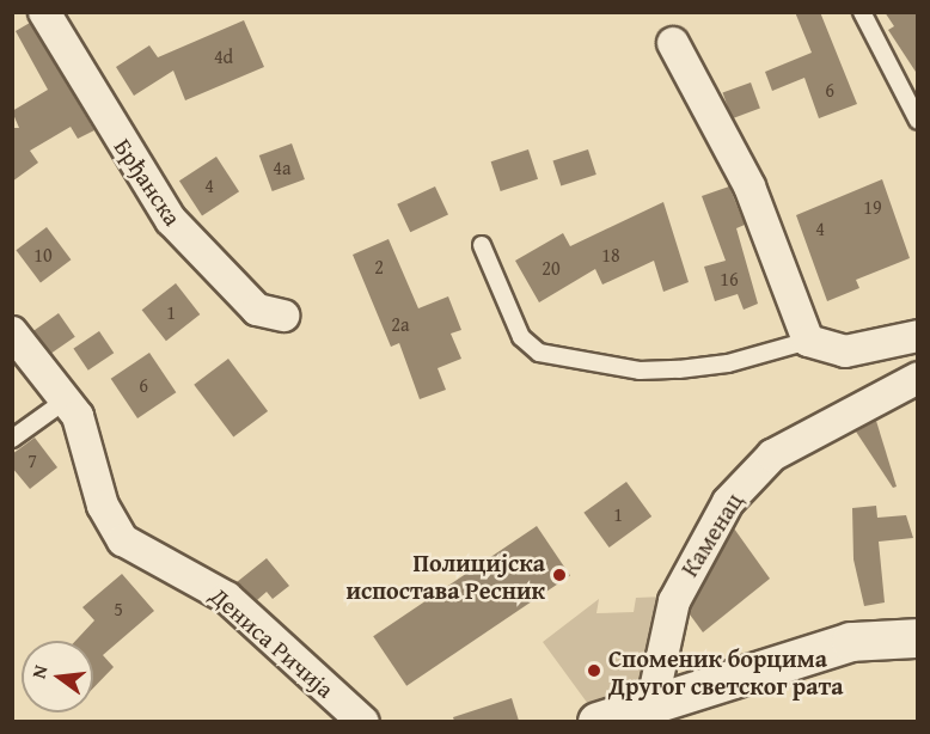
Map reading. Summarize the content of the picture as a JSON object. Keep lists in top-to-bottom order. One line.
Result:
{"streets":{"street":["Брђанска","Каменац","Дениса Ричија"]},"places":["Полицијска испостава Ресник","Споменик борцима Другог светског рата"],"house_numbers":["4d","6","4a","4","19","4","10","18","2","20","16","1","2a","6","7","1","5"],"north":"left"}
